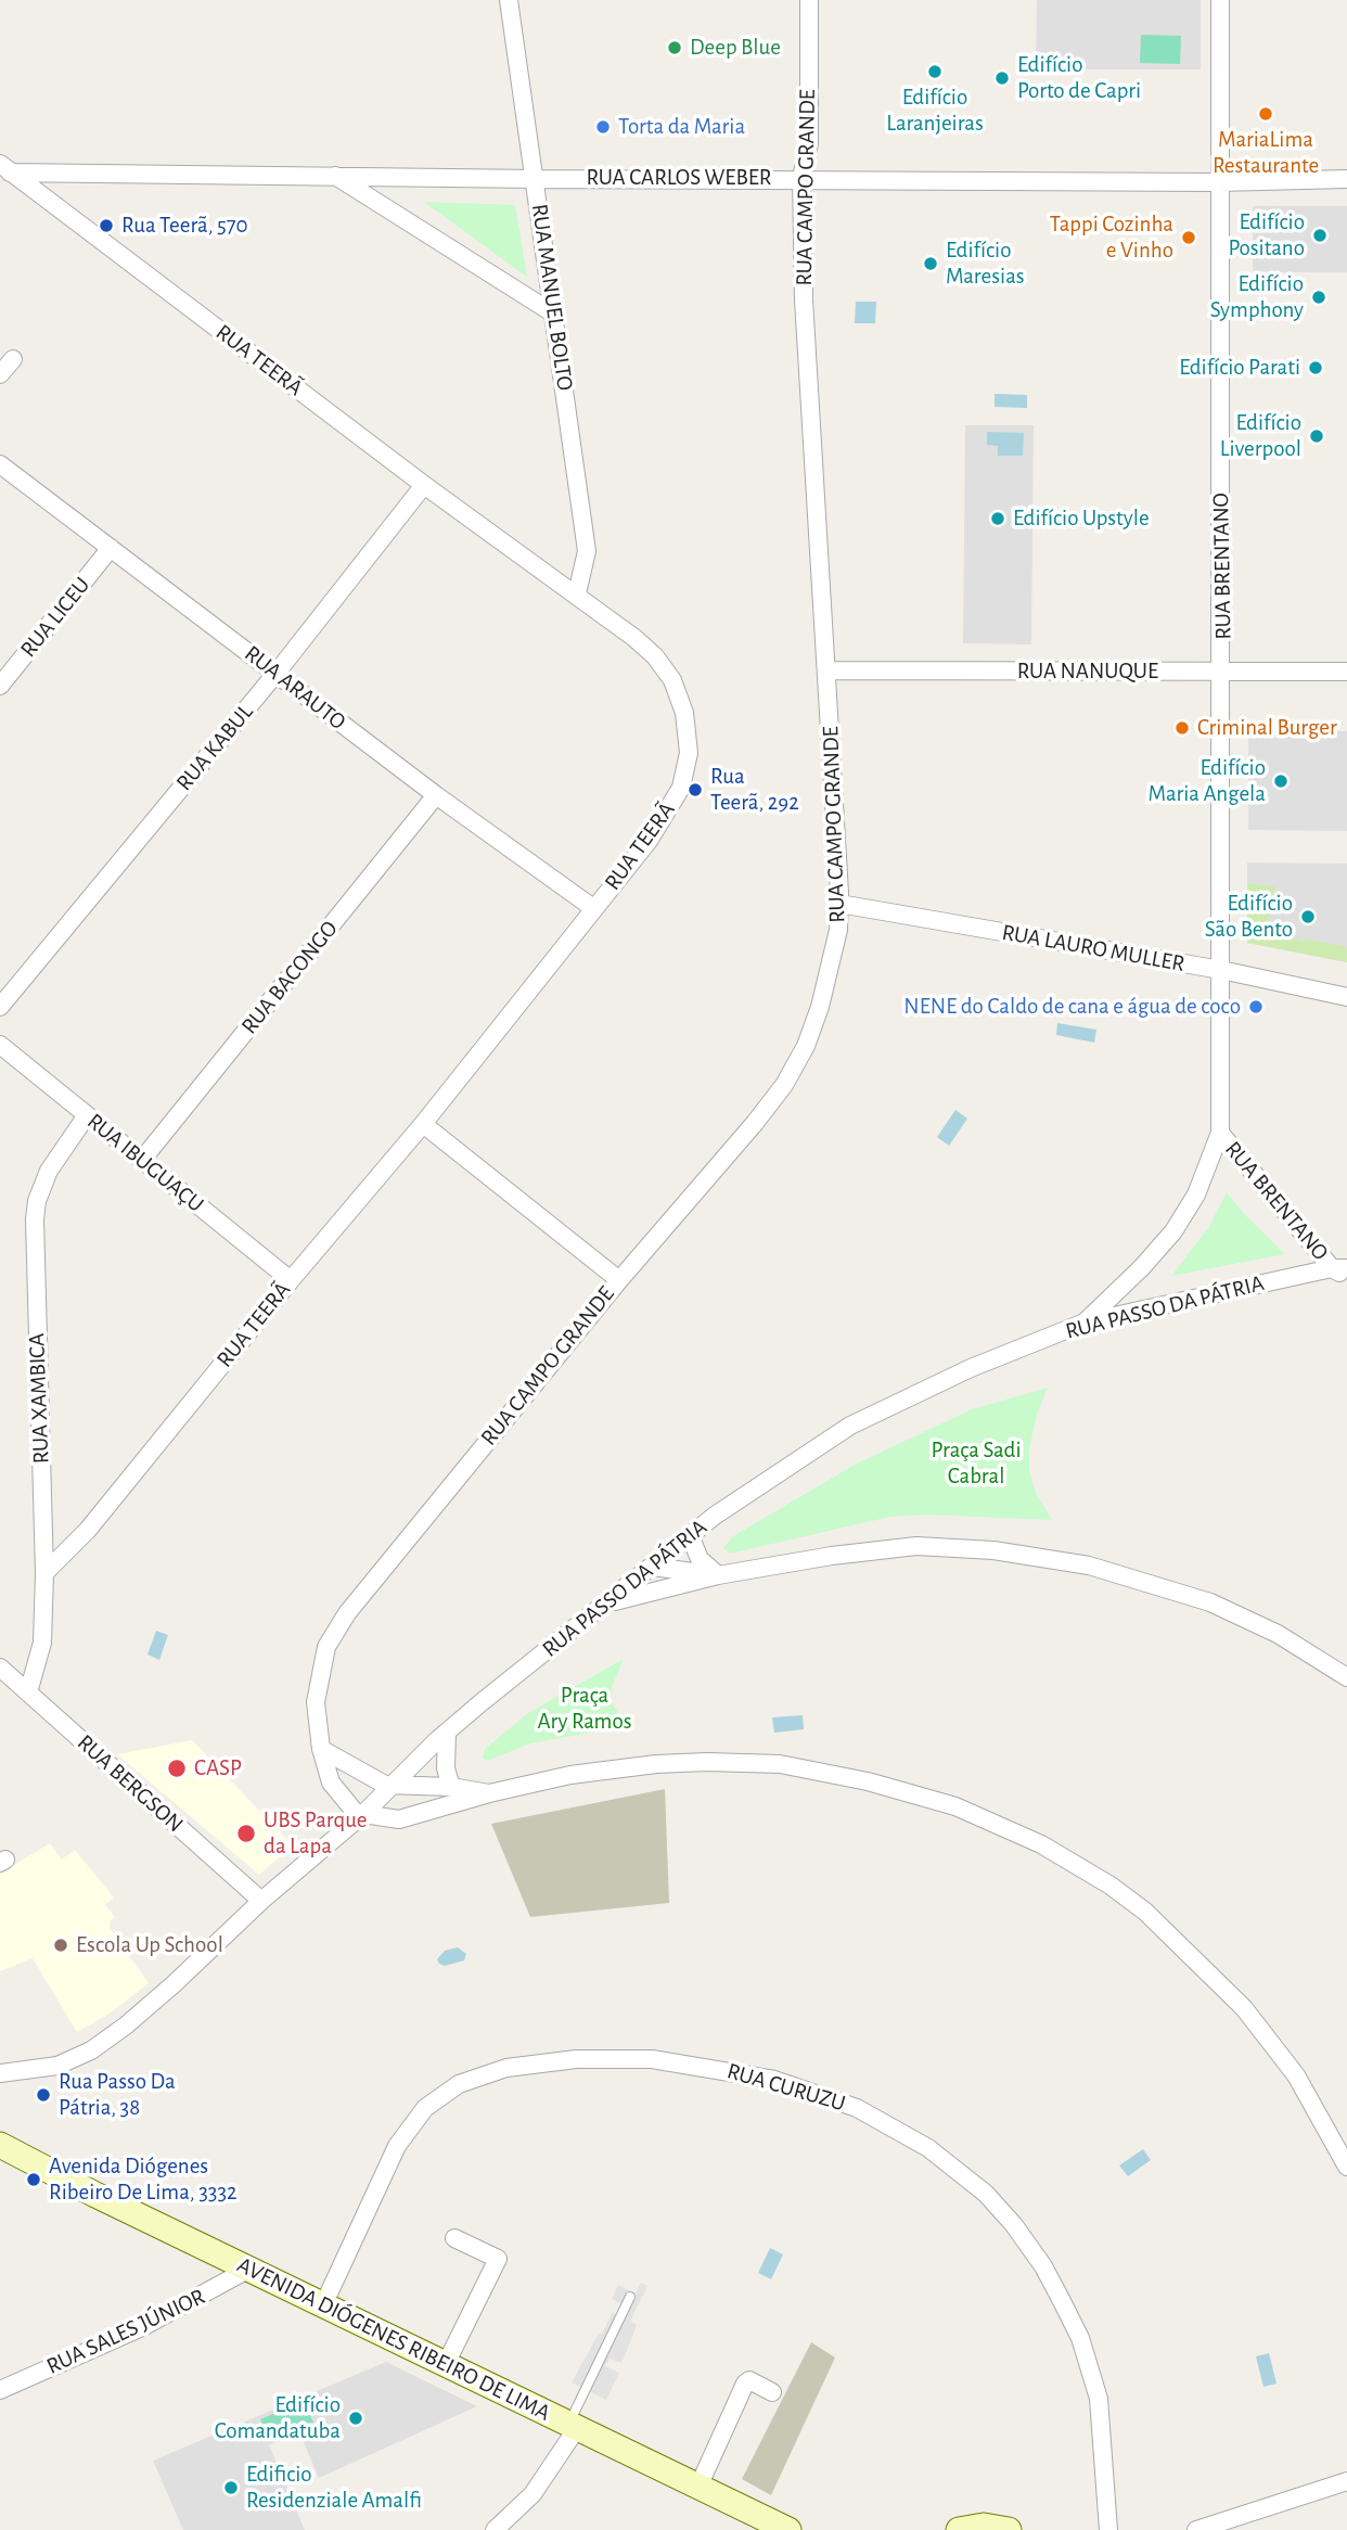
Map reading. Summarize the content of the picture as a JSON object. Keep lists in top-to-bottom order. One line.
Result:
{"streets":{"main road":["AVENIDA DIÓGENES RIBEIRO DE LIMA"],"street":["RUA CARLOS WEBER","RUA CAMPO GRANDE","RUA MANUEL BOLTO","RUA TEERÃ","RUA BRENTANO","RUA LICEU","RUA NANUQUE","RUA ARAUTO","RUA KABUL","RUA LAURO MULLER","RUA BACONGO","RUA IBUGUAÇU","RUA PASSO DA PÁTRIA","RUA XAMBICA","RUA BERGSON","RUA CURUZU","RUA SALES JÚNIOR"]},"crossings":[["RUA CARLOS WEBER","RUA CAMPO GRANDE"],["RUA CARLOS WEBER","RUA MANUEL BOLTO"],["RUA CARLOS WEBER","RUA TEERÃ"],["RUA CARLOS WEBER","RUA BRENTANO"],["RUA CAMPO GRANDE","RUA NANUQUE"],["RUA CAMPO GRANDE","RUA LAURO MULLER"],["RUA CAMPO GRANDE","RUA PASSO DA PÁTRIA"],["RUA MANUEL BOLTO","RUA TEERÃ"],["RUA TEERÃ","RUA ARAUTO"],["RUA TEERÃ","RUA KABUL"],["RUA TEERÃ","RUA IBUGUAÇU"],["RUA TEERÃ","RUA XAMBICA"],["RUA BRENTANO","RUA NANUQUE"],["RUA BRENTANO","RUA LAURO MULLER"],["RUA BRENTANO","RUA PASSO DA PÁTRIA"],["RUA LICEU","RUA ARAUTO"],["RUA ARAUTO","RUA KABUL"],["RUA ARAUTO","RUA BACONGO"],["RUA BACONGO","RUA IBUGUAÇU"],["RUA IBUGUAÇU","RUA XAMBICA"],["RUA PASSO DA PÁTRIA","RUA BERGSON"],["RUA XAMBICA","RUA BERGSON"],["RUA CURUZU","AVENIDA DIÓGENES RIBEIRO DE LIMA"],["RUA SALES JÚNIOR","AVENIDA DIÓGENES RIBEIRO DE LIMA"]],"parks":["Praça Sadi Cabral","Praça Ary Ramos"],"places":["Deep Blue","Edifício Laranjeiras","Edifício Porto de Capri","MariaLima Restaurante","Torta da Maria","Rua Teerã, 570","Edifício Positano","Tappi Cozinha e Vinho","Edifício Maresias","Edifício Symphony","Edifício Parati","Edifício Liverpool","Edifício Upstyle","Criminal Burger","Edifício Maria Angela","Rua Teerã, 292","Edifício São Bento","NENE do Caldo de cana e água de coco","CASP","UBS Parque da Lapa","Escola Up School","Rua Passo Da Pátria, 38","Avenida Diógenes Ribeiro De Lima, 3332","Edifício Comandatuba","Edificio Residenziale Amalfi"]}
